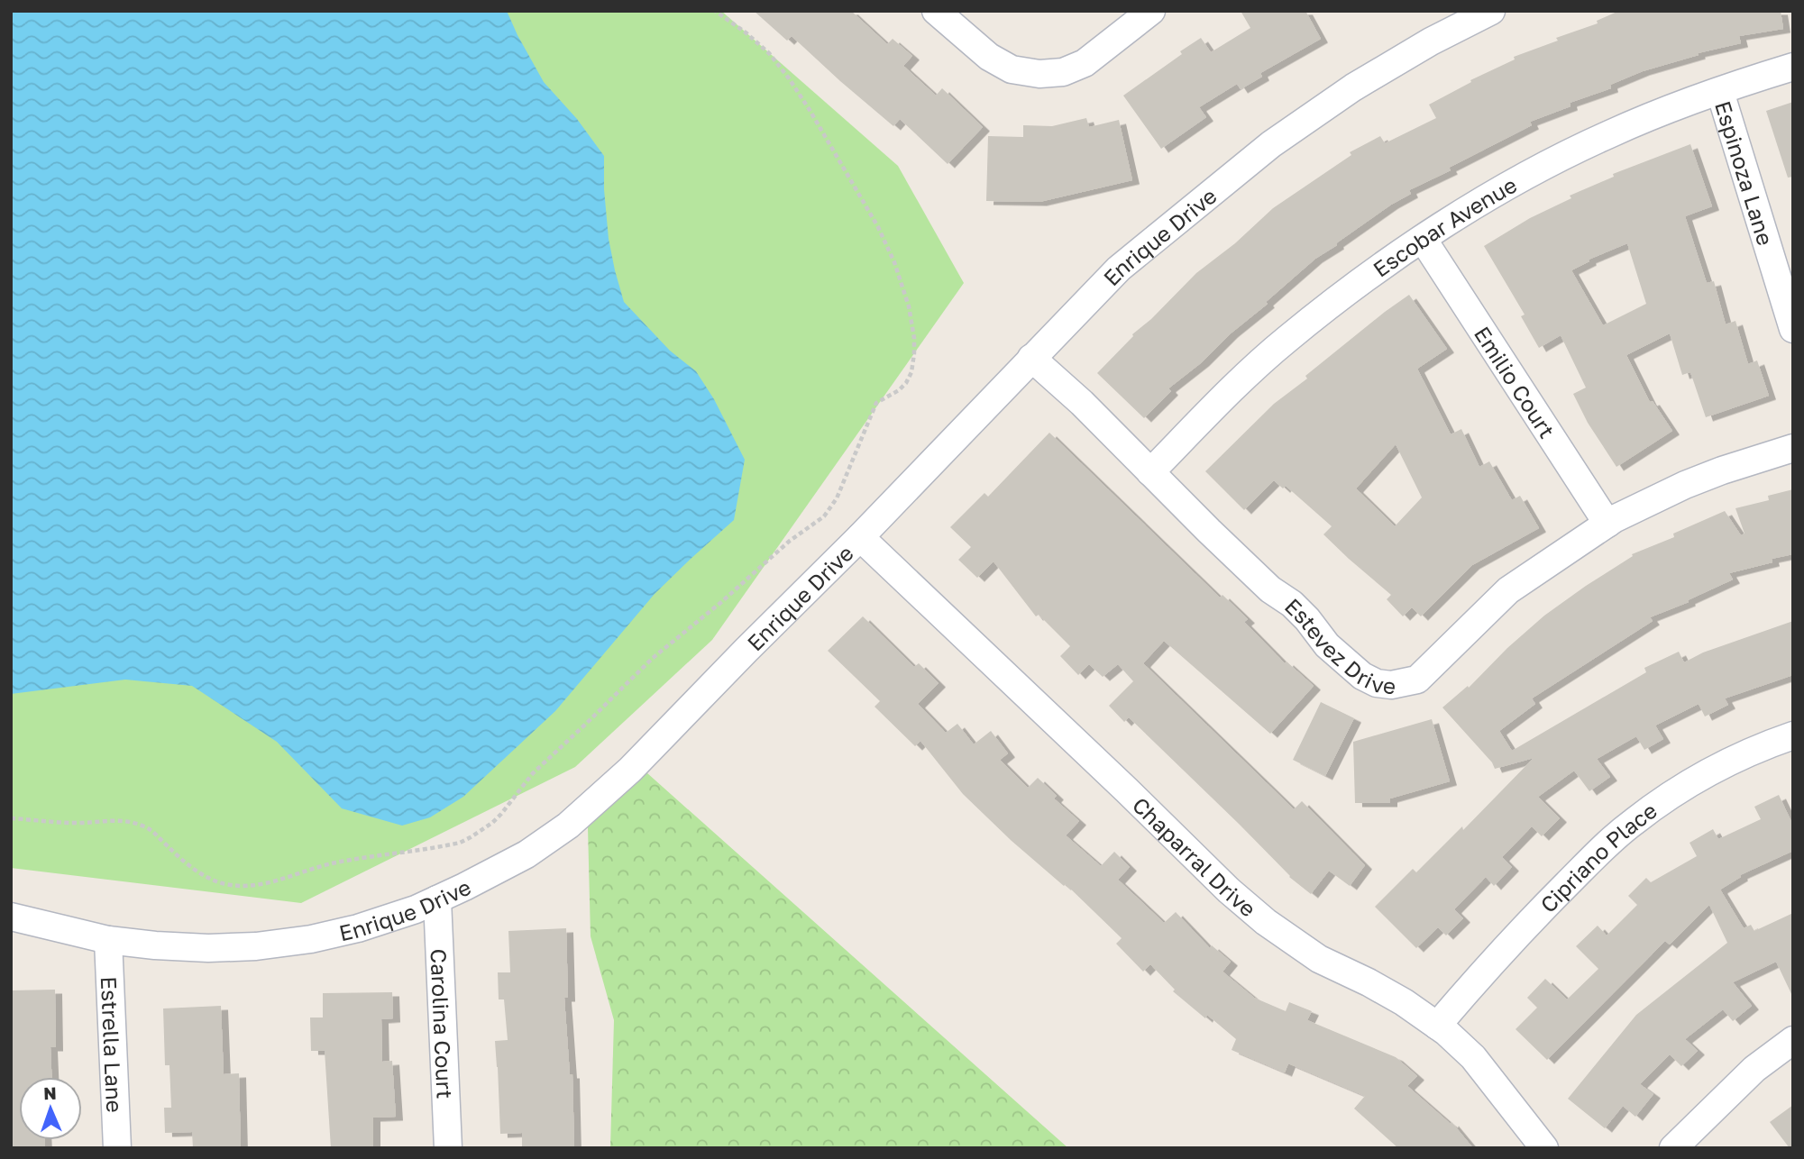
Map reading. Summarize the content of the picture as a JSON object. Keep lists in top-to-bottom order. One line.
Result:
{"streets":{"street":["Espinoza Lane","Escobar Avenue","Enrique Drive","Emilio Court","Estevez Drive","Chaparral Drive","Cipriano Place","Carolina Court","Estrella Lane"]},"crossings":[["Espinoza Lane","Escobar Avenue"],["Escobar Avenue","Emilio Court"],["Escobar Avenue","Estevez Drive"],["Enrique Drive","Estevez Drive"],["Enrique Drive","Chaparral Drive"],["Enrique Drive","Carolina Court"],["Enrique Drive","Estrella Lane"],["Emilio Court","Estevez Drive"],["Chaparral Drive","Cipriano Place"]],"north":"top"}
